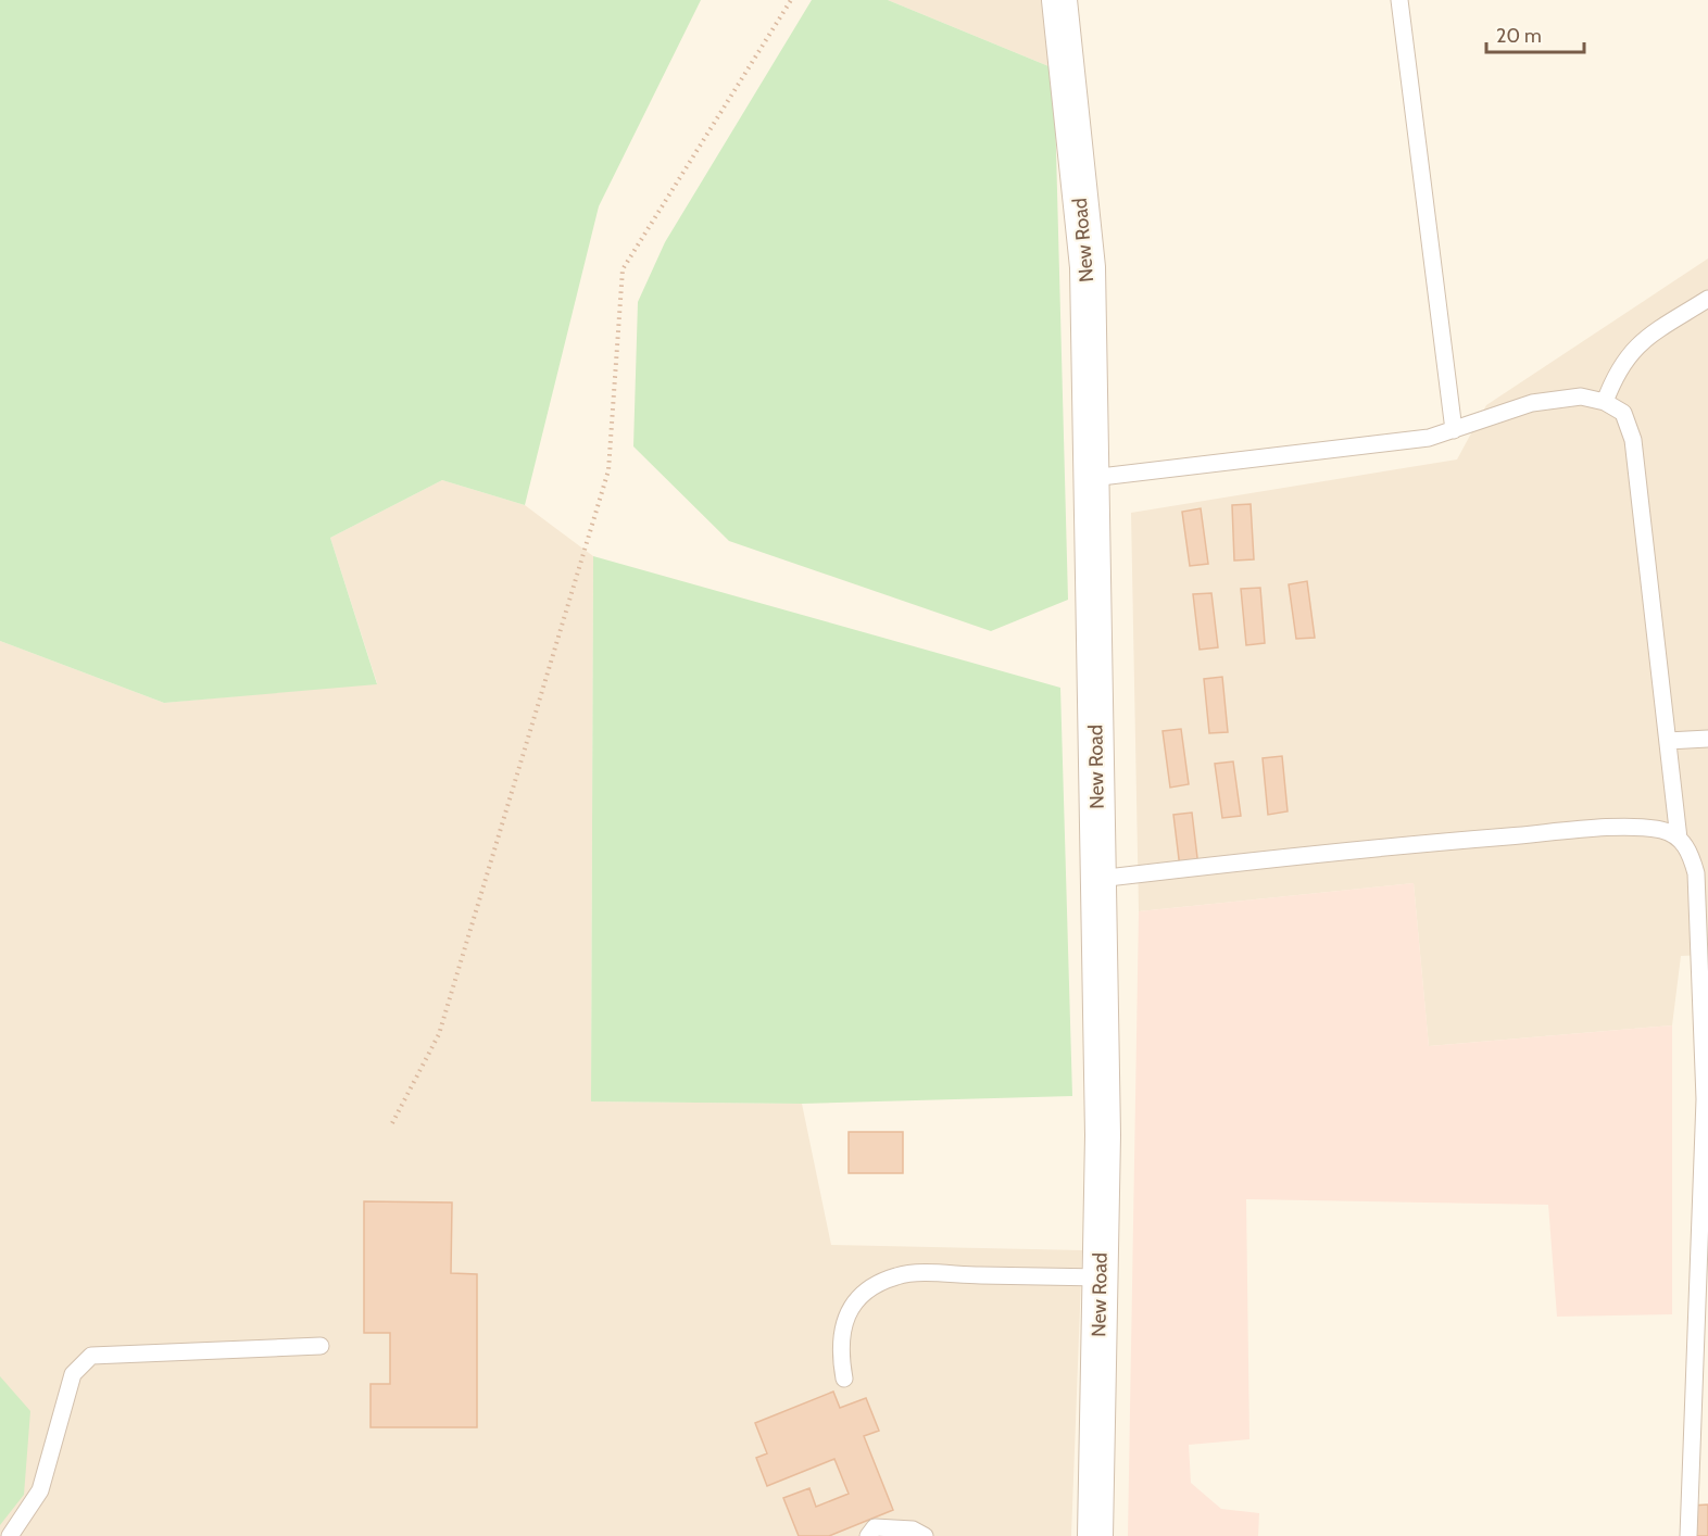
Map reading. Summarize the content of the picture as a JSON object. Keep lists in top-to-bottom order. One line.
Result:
{"streets":{"street":["New Road"]},"scale_bar":"20 m"}
